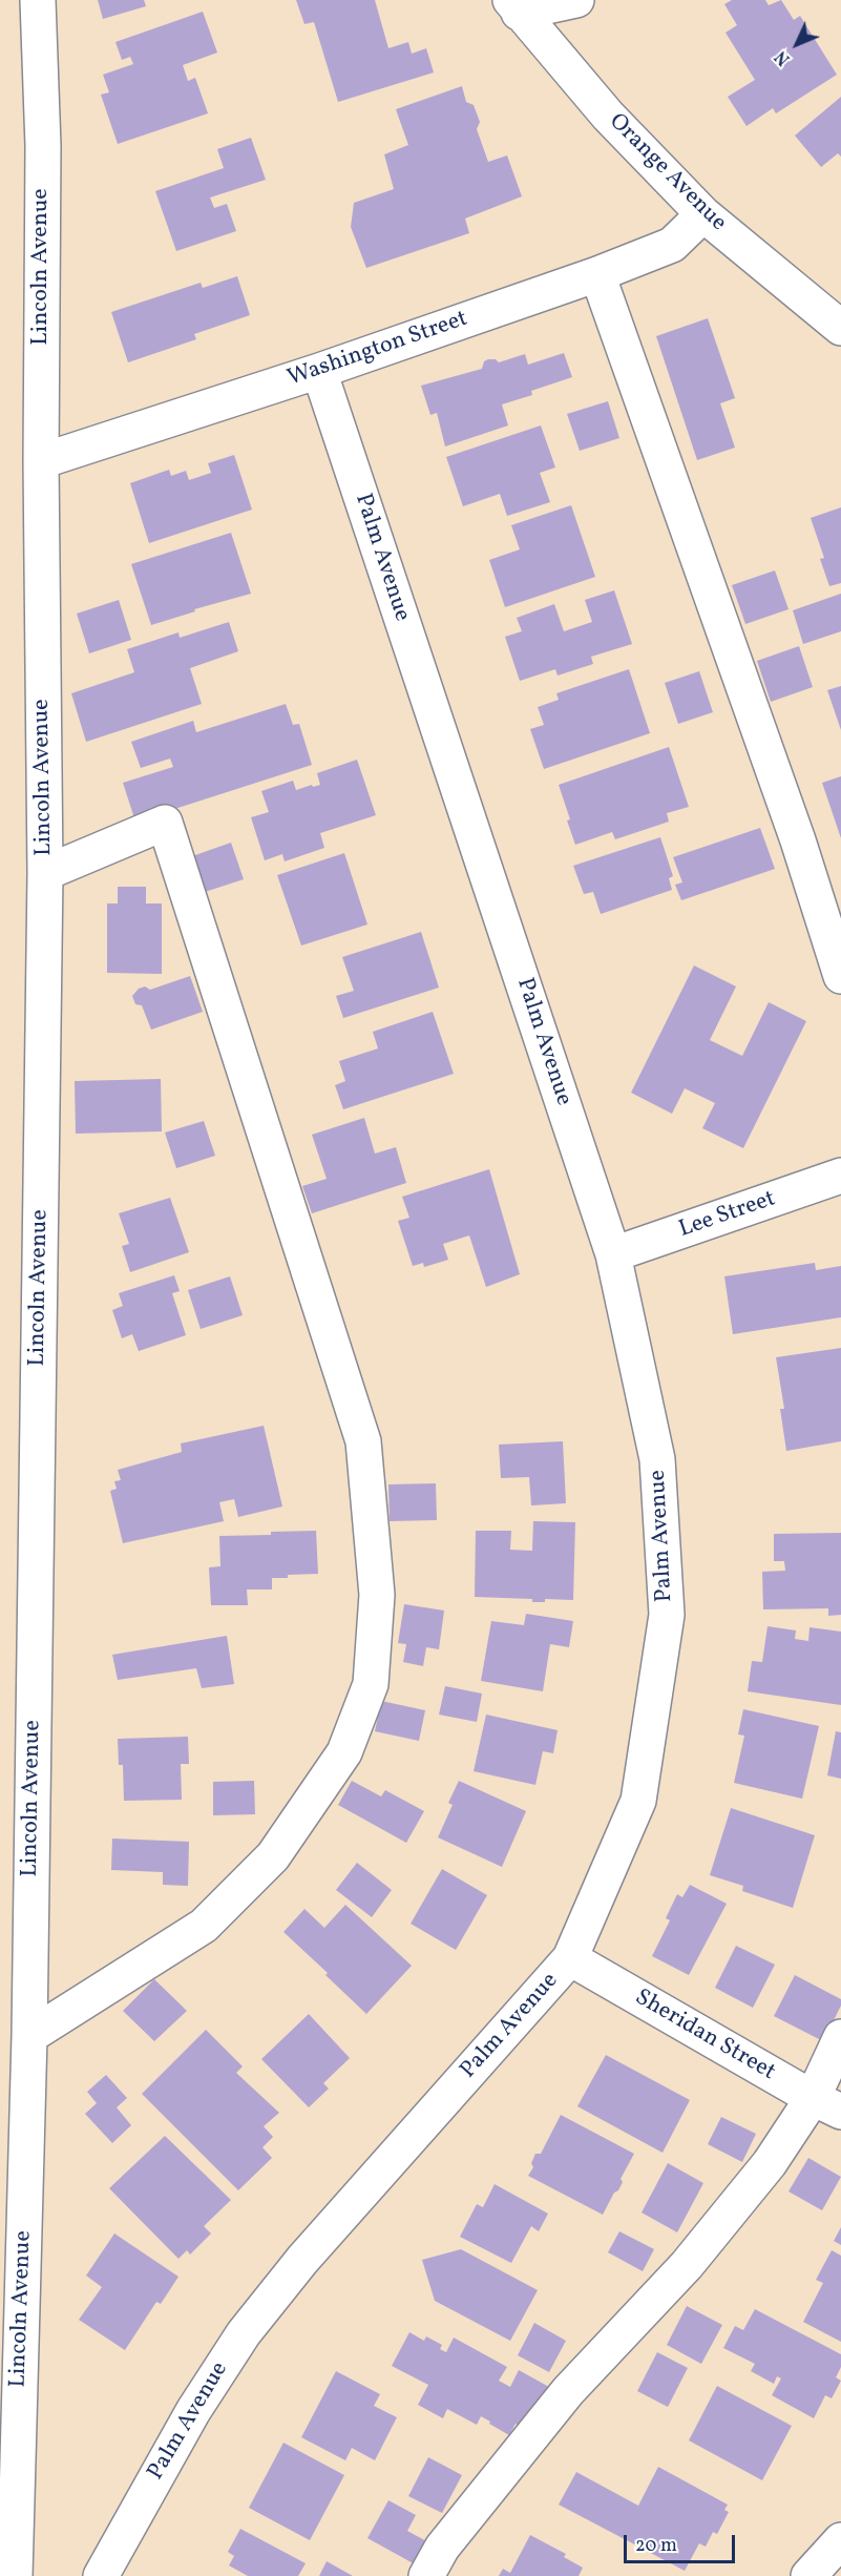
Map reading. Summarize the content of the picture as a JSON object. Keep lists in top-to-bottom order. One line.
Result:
{"streets":{"street":["Orange Avenue","Lincoln Avenue","Washington Street","Palm Avenue","Lee Street","Sheridan Street"]},"crossings":[["Orange Avenue","Washington Street"],["Lincoln Avenue","Washington Street"],["Washington Street","Palm Avenue"],["Palm Avenue","Lee Street"],["Palm Avenue","Sheridan Street"]],"scale_bar":"20 m","north":"bottom left"}
